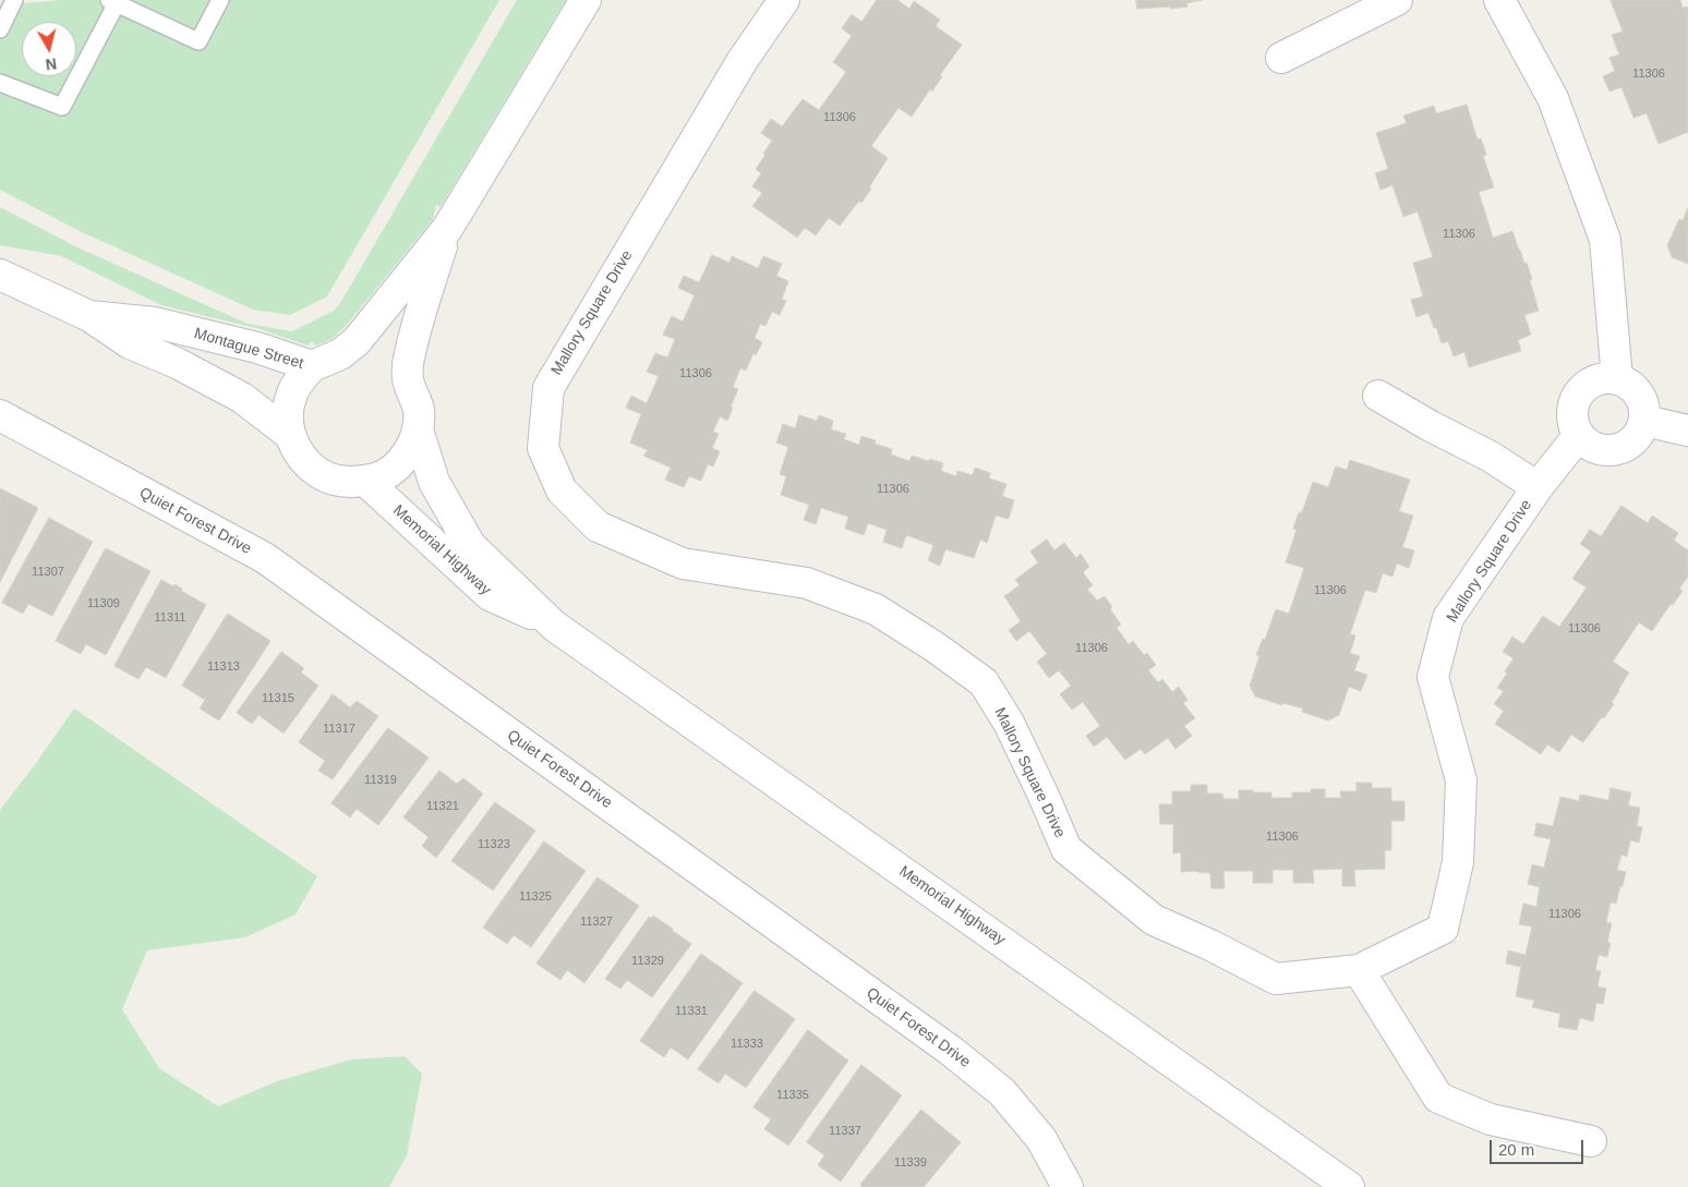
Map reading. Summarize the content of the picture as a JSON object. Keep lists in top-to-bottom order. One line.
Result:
{"streets":{"street":["Mallory Square Drive","Montague Street","Quiet Forest Drive","Memorial Highway"]},"crossings":[["Montague Street","Memorial Highway"]],"house_numbers":["11306","11306","11306","11306","11306","11307","11306","11309","11311","11306","11306","11313","11315","11317","11319","11321","11306","11323","11325","11306","11327","11329","11331","11333","11335","11337","11339"],"scale_bar":"20 m","north":"bottom"}
